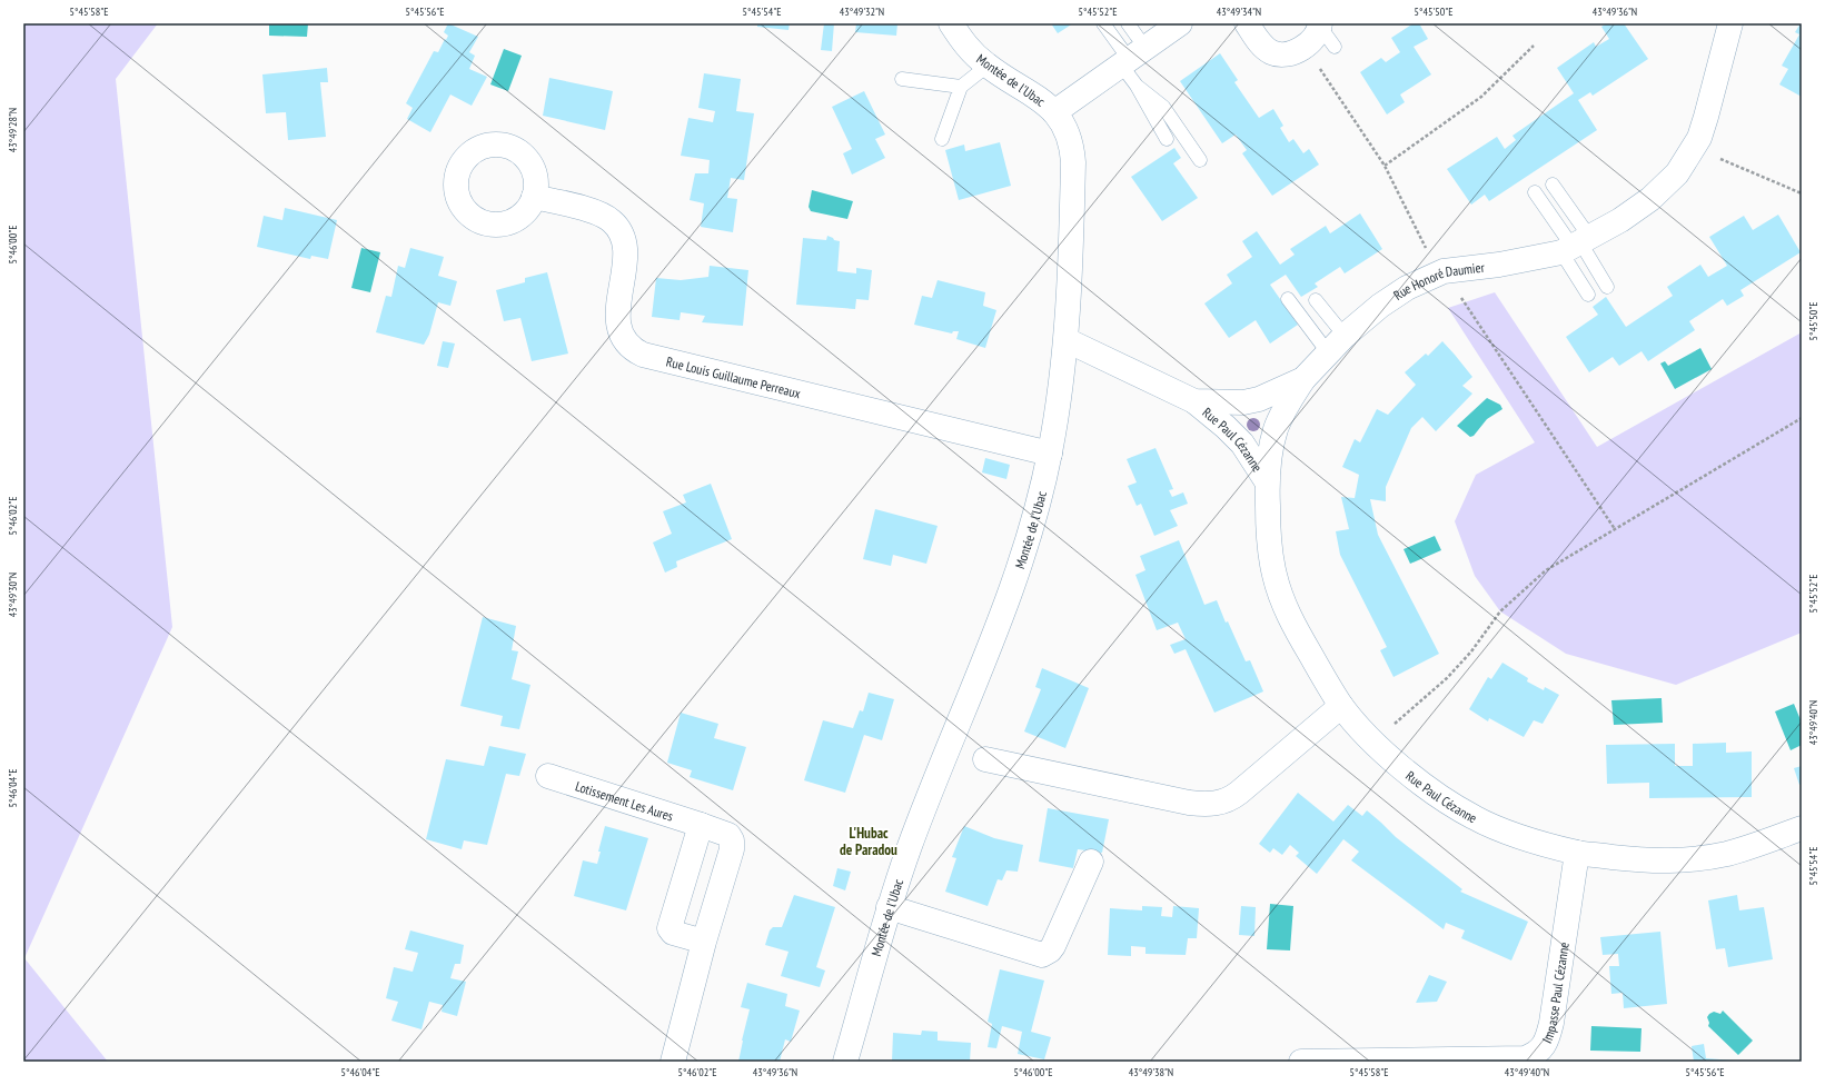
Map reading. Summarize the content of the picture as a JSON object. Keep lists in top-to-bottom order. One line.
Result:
{"streets":{"street":["Montée de l'Ubac","Rue Honoré Daumier","Rue Louis Guillaume Perreaux","Rue Paul Cézanne","Lotissement Les Aures","Impasse Paul Cézanne"]},"crossings":[["Montée de l'Ubac","Rue Honoré Daumier"],["Montée de l'Ubac","Rue Louis Guillaume Perreaux"],["Rue Honoré Daumier","Rue Paul Cézanne"],["Rue Paul Cézanne","Impasse Paul Cézanne"]],"districts":["L'Hubac de Paradou"],"coordinates":["5°45'58\"E","5°45'56\"E","5°45'54\"E","43°49'32\"N","5°45'52\"E","43°49'34\"N","5°45'50\"E","43°49'36\"N","43°49'28\"N","5°46'00\"E","5°46'02\"E","43°49'30\"N","43°49'40\"N","5°46'04\"E","43°49'38\"N"]}
